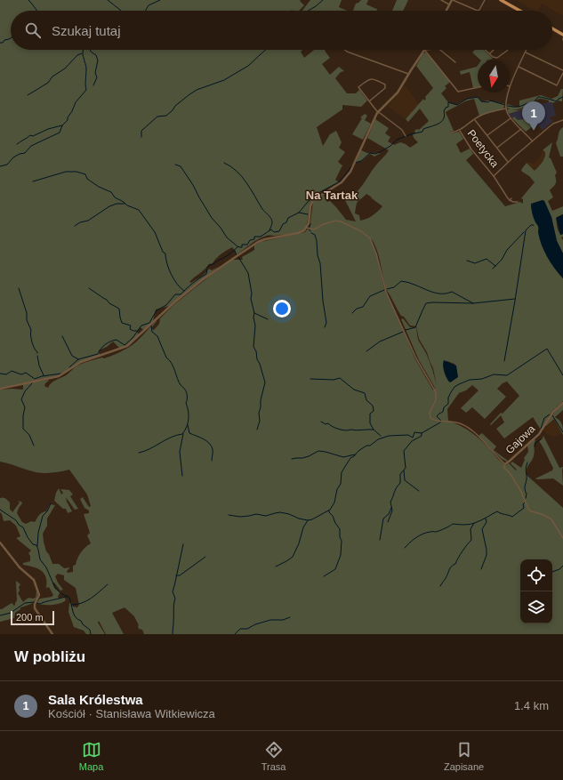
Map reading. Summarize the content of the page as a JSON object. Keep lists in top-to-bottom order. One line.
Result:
{"streets":{"street":["Poetycka","Gajowa"]},"districts":["Na Tartak"],"scale_bar":"200 m","north":"bottom","page":{"search":"Szukaj tutaj","pins":"1","scale":"200 m","heading":"W pobliżu","list":[{"mark":"1","name":"Sala Królestwa","note":"Kościół · Stanisława Witkiewicza","value":"1.4 km"}],"nav":["Mapa","Trasa","Zapisane"]}}
